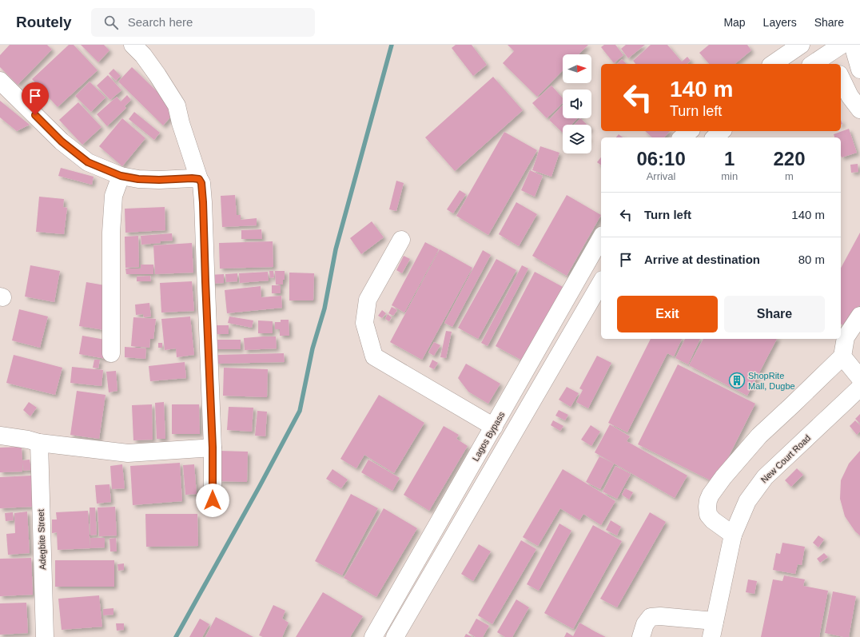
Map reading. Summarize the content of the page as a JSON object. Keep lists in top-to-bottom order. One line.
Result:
{"streets":{"street":["Lagos Bypass","New Court Road","Adegbite Street"]},"places":{"building":["ShopRite Mall, Dugbe"]},"north":"right","page":{"header":"Routely","search":"Search here","nav":["Map","Layers","Share"],"turn":["140 m","Turn left"],"eta":["06:10","Arrival","1","min","220","m"],"list":[{"name":"Turn left","value":"140 m"},{"name":"Arrive at destination","value":"80 m"}],"buttons":["Exit","Share"]}}
